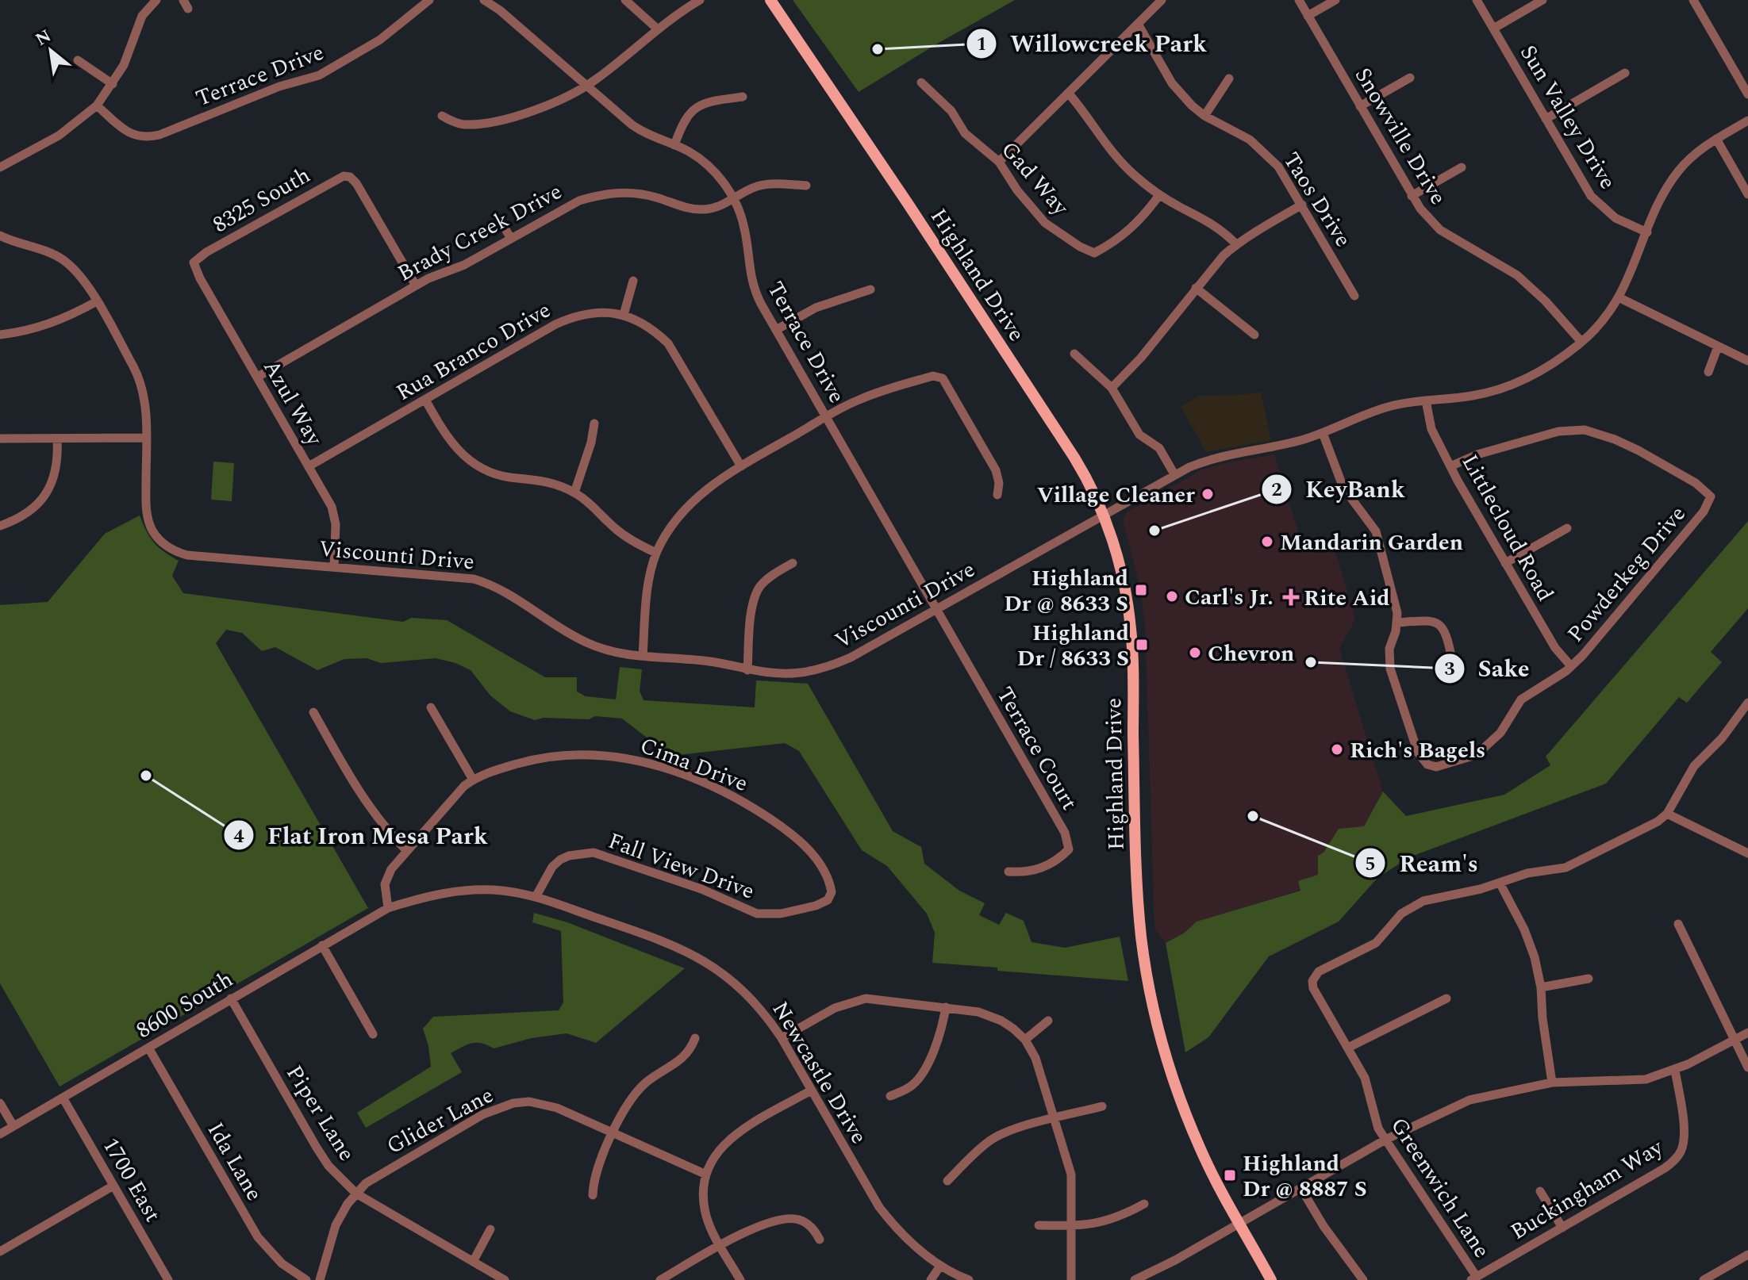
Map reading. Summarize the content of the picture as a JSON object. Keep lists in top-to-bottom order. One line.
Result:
{"streets":{"main road":["Highland Drive"],"street":["Terrace Drive","Sun Valley Drive","Snowville Drive","Gad Way","8325 South","Taos Drive","Brady Creek Drive","Rua Branco Drive","Azul Way","Littlecloud Road","Viscounti Drive","Powderkeg Drive","Terrace Court","Cima Drive","Fall View Drive","8600 South","Newcastle Drive","Piper Lane","Glider Lane","Ida Lane","1700 East","Greenwich Lane","Buckingham Way"]},"crossings":[["Terrace Drive","Brady Creek Drive"],["Terrace Drive","Viscounti Drive"],["Terrace Drive","Terrace Court"],["Sun Valley Drive","Viscounti Drive"],["Snowville Drive","Viscounti Drive"],["8325 South","Brady Creek Drive"],["8325 South","Azul Way"],["Brady Creek Drive","Azul Way"],["Highland Drive","Viscounti Drive"],["Rua Branco Drive","Azul Way"],["Azul Way","Viscounti Drive"],["Littlecloud Road","Viscounti Drive"],["Littlecloud Road","Powderkeg Drive"],["Viscounti Drive","Terrace Court"],["Cima Drive","Fall View Drive"],["Cima Drive","8600 South"],["Cima Drive","Newcastle Drive"],["Fall View Drive","Newcastle Drive"],["8600 South","Newcastle Drive"],["8600 South","Piper Lane"],["8600 South","Ida Lane"],["8600 South","1700 East"],["Piper Lane","Glider Lane"],["Greenwich Lane","Buckingham Way"]],"places":{"other":["Willowcreek Park","Village Cleaner","KeyBank","Mandarin Garden","Carl's Jr.","Chevron","Sake","Rich's Bagels","Flat Iron Mesa Park","Ream's"],"transit":["Highland Dr @ 8633 S","Highland Dr / 8633 S","Highland Dr @ 8887 S"],"health":["Rite Aid"]},"north":"top left"}
